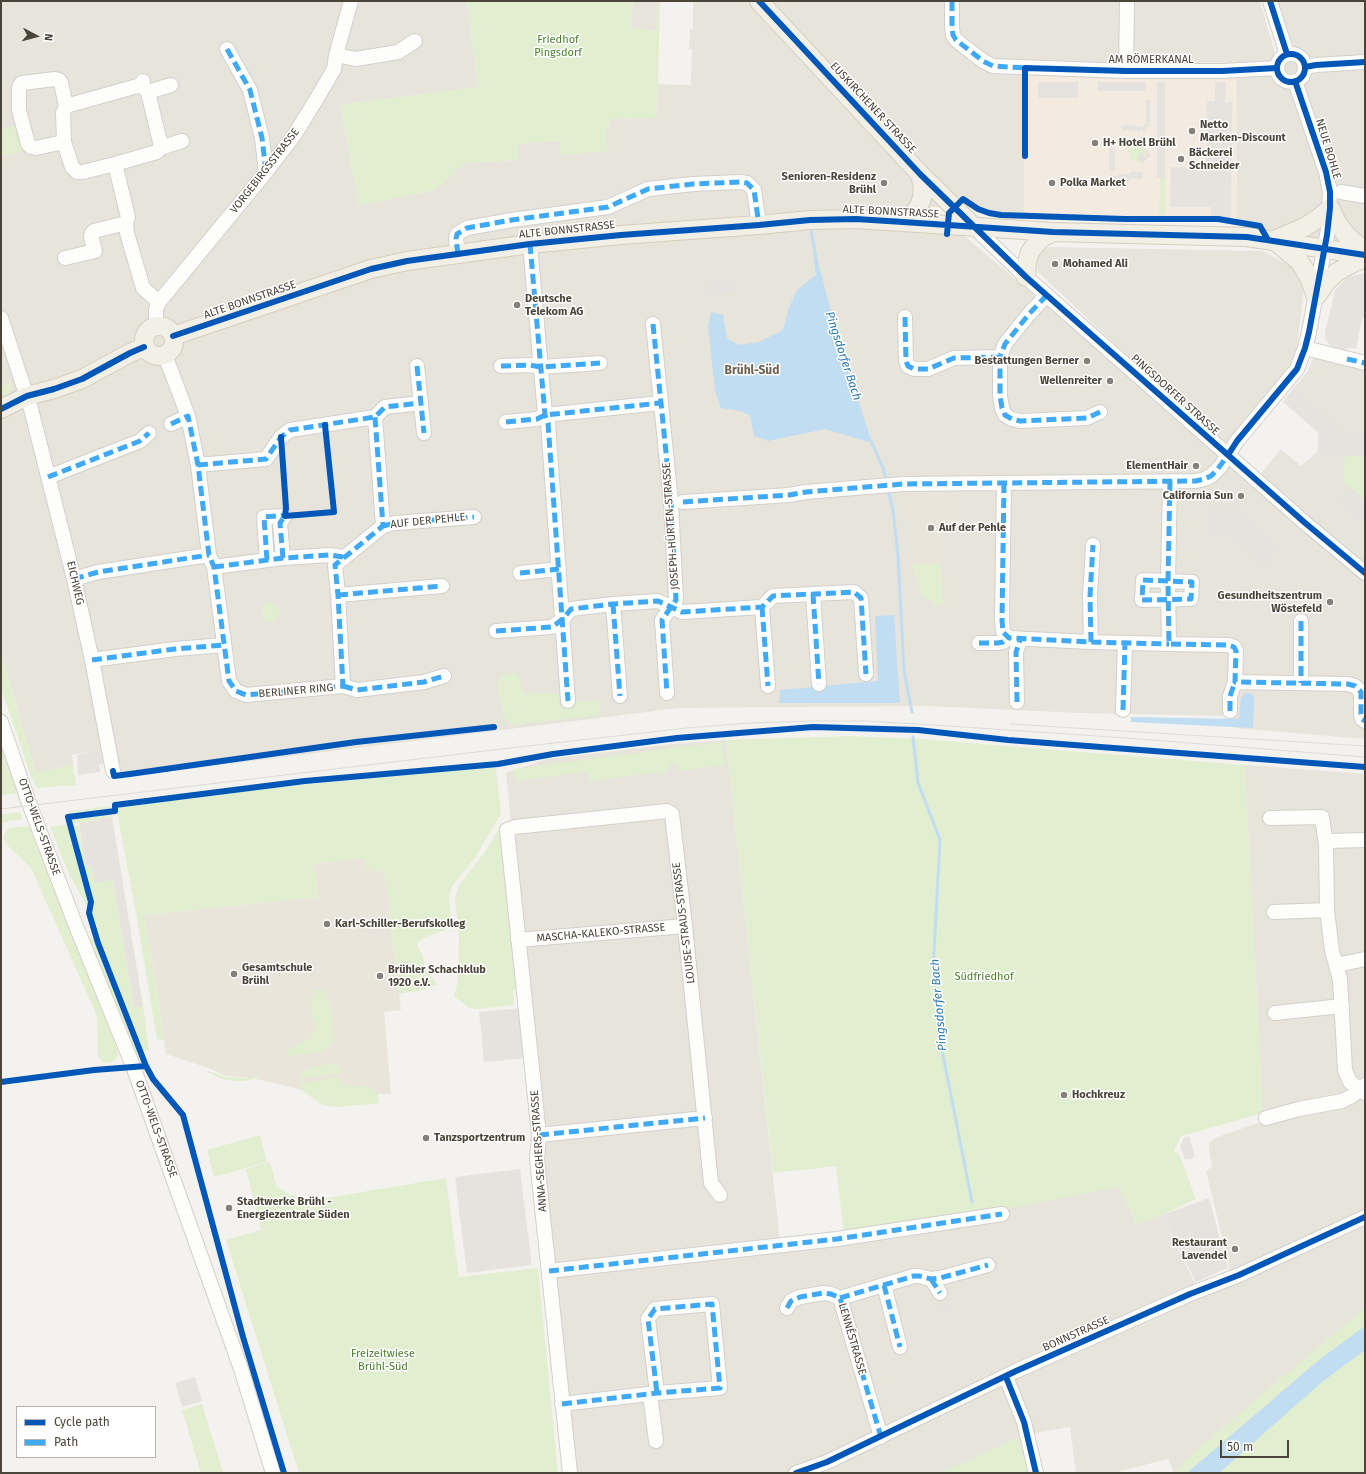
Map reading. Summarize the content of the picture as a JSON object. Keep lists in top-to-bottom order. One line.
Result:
{"streets":{"main road":["EUSKIRCHENER STRASSE","ALTE BONNSTRASSE"],"street":["AM RÖMERKANAL","NEUE BOHLE","VORGEBIRGSSTRASSE","PINGSDORFER STRASSE","AUF DER PEHLE","JOSEPH-HÜRTEN-STRASSE","EICHWEG","BERLINER RING","OTTO-WELS-STRASSE","LOUISE-STRAUS-STRASSE","MASCHA-KALEKO-STRASSE","ANNA-SEGHERS-STRASSE","BONNSTRASSE","LENNÉSTRASSE"]},"crossings":[["AM RÖMERKANAL","NEUE BOHLE"],["EUSKIRCHENER STRASSE","ALTE BONNSTRASSE"],["EUSKIRCHENER STRASSE","PINGSDORFER STRASSE"],["NEUE BOHLE","ALTE BONNSTRASSE"],["NEUE BOHLE","PINGSDORFER STRASSE"],["ALTE BONNSTRASSE","PINGSDORFER STRASSE"],["ALTE BONNSTRASSE","BERLINER RING"],["AUF DER PEHLE","BERLINER RING"],["LOUISE-STRAUS-STRASSE","MASCHA-KALEKO-STRASSE"],["LOUISE-STRAUS-STRASSE","ANNA-SEGHERS-STRASSE"],["MASCHA-KALEKO-STRASSE","ANNA-SEGHERS-STRASSE"],["BONNSTRASSE","LENNÉSTRASSE"]],"districts":["Brühl-Süd"],"water":["Pingsdorfer Bach"],"parks":["Friedhof Pingsdorf","Südfriedhof","Freizeitwiese Brühl-Süd"],"places":["Netto Marken-Discount","H+ Hotel Brühl","Bäckerei Schneider","Senioren-Residenz Brühl","Polka Market","Mohamed Ali","Deutsche Telekom AG","Bestattungen Berner","Wellenreiter","ElementHair","California Sun","Auf der Pehle","Gesundheitszentrum Wöstefeld","Karl-Schiller-Berufskolleg","Gesamtschule Brühl","Brühler Schachklub 1920 e.V.","Hochkreuz","Tanzsportzentrum","Stadtwerke Brühl - Energiezentrale Süden","Restaurant Lavendel"],"legend":["Cycle path","Path"],"scale_bar":"50 m","north":"right"}
